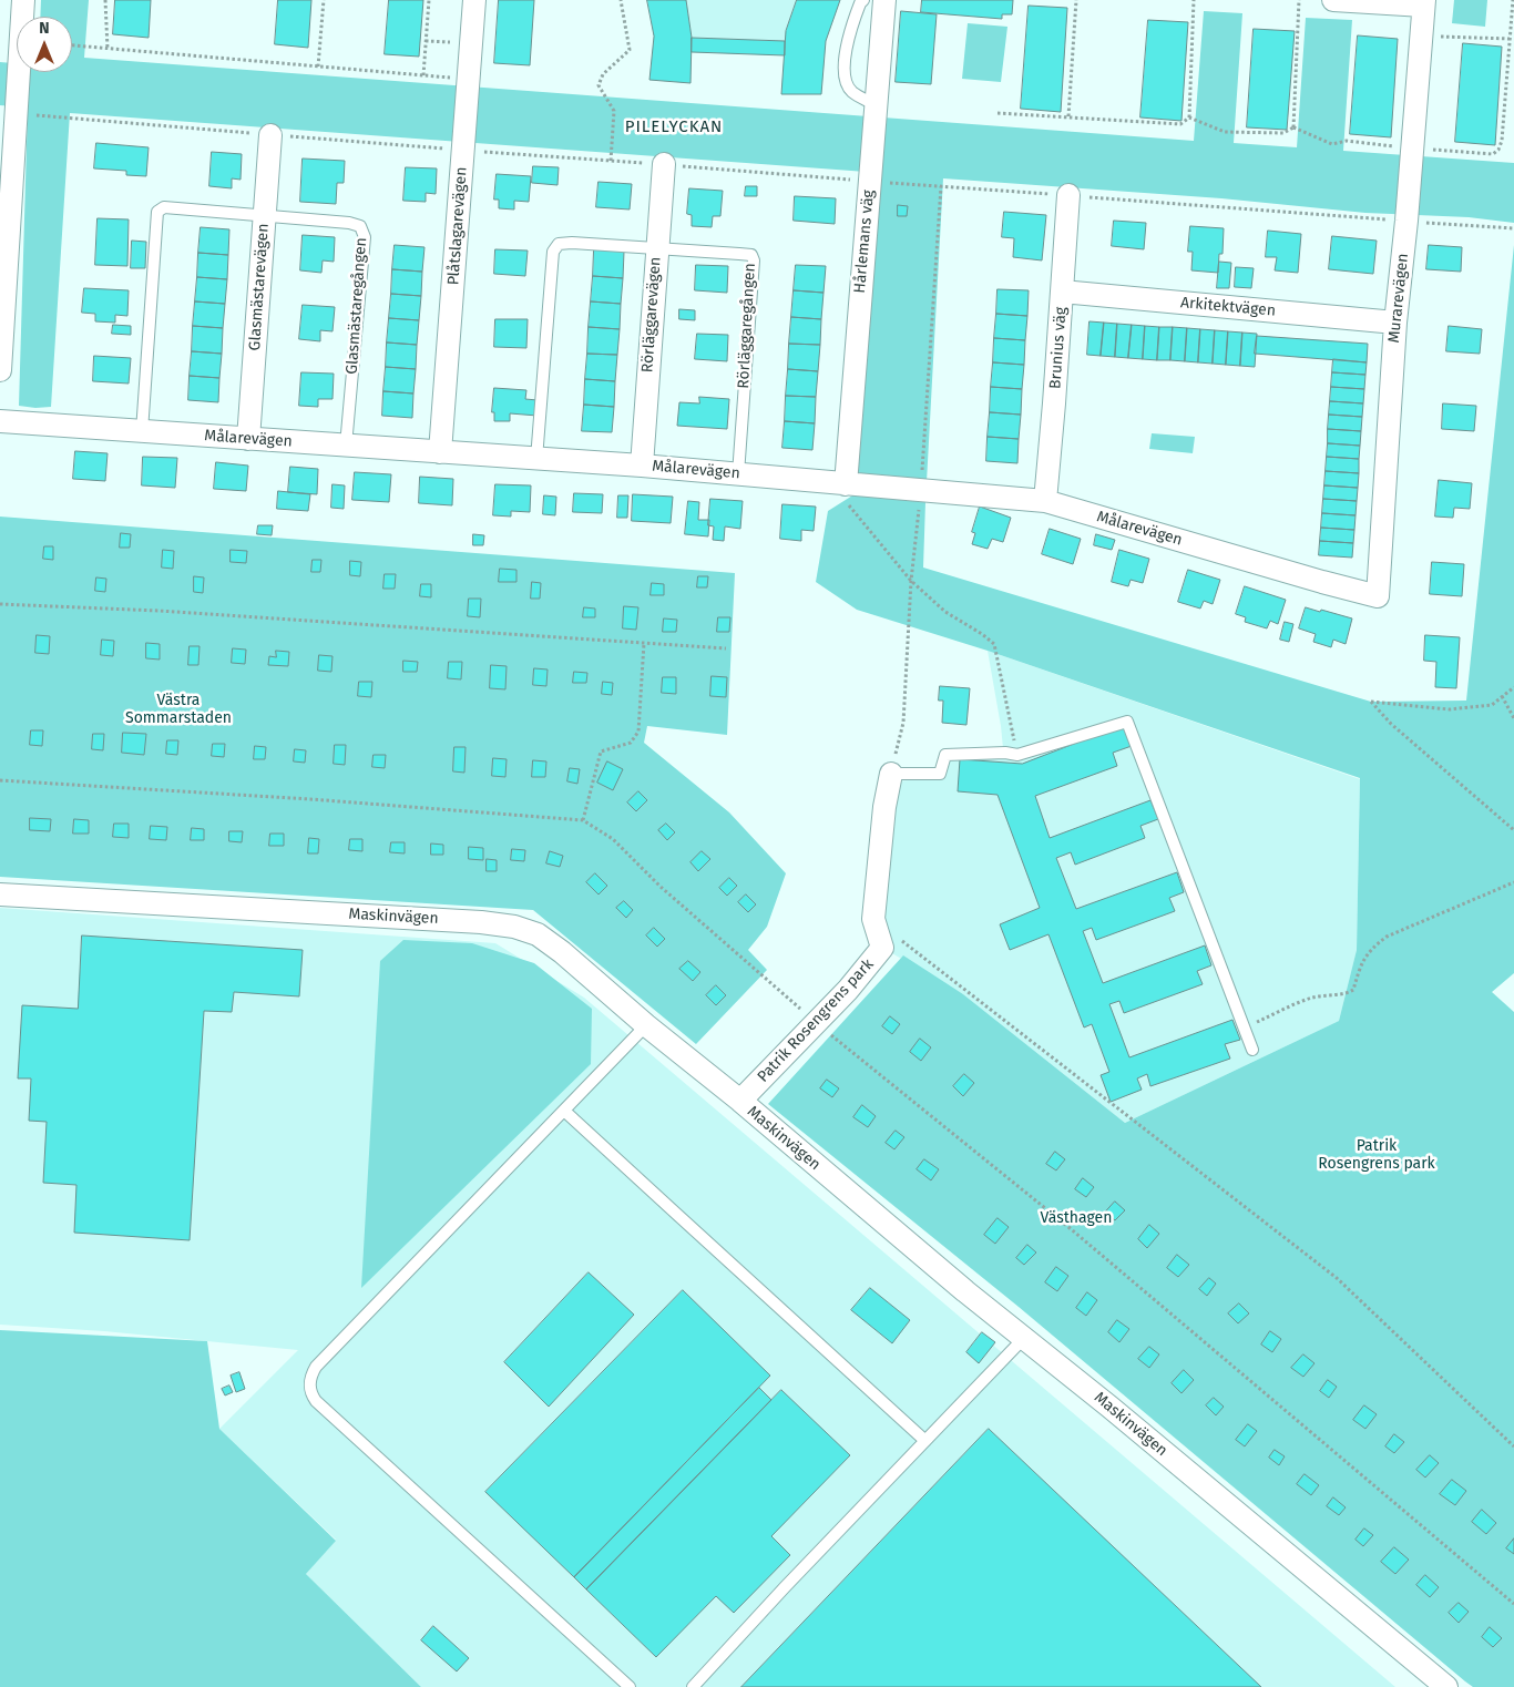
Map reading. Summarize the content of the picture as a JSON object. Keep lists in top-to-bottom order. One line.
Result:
{"streets":{"street":["Plåtslagarevägen","Hårlemans väg","Glasmästarevägen","Murarevägen","Arkitektvägen","Rörläggarevägen","Brunius väg","Målarevägen","Maskinvägen","Patrik Rosengrens park"],"lane":["Glasmästaregången","Rörläggaregången"]},"crossings":[["Plåtslagarevägen","Målarevägen"],["Hårlemans väg","Målarevägen"],["Glasmästarevägen","Glasmästaregången"],["Glasmästarevägen","Målarevägen"],["Murarevägen","Arkitektvägen"],["Murarevägen","Målarevägen"],["Glasmästaregången","Målarevägen"],["Arkitektvägen","Brunius väg"],["Rörläggarevägen","Rörläggaregången"],["Rörläggarevägen","Målarevägen"],["Rörläggaregången","Målarevägen"],["Brunius väg","Målarevägen"],["Maskinvägen","Patrik Rosengrens park"]],"districts":["PILELYCKAN"],"parks":["Västra Sommarstaden","Patrik Rosengrens park","Västhagen"],"north":"top"}
